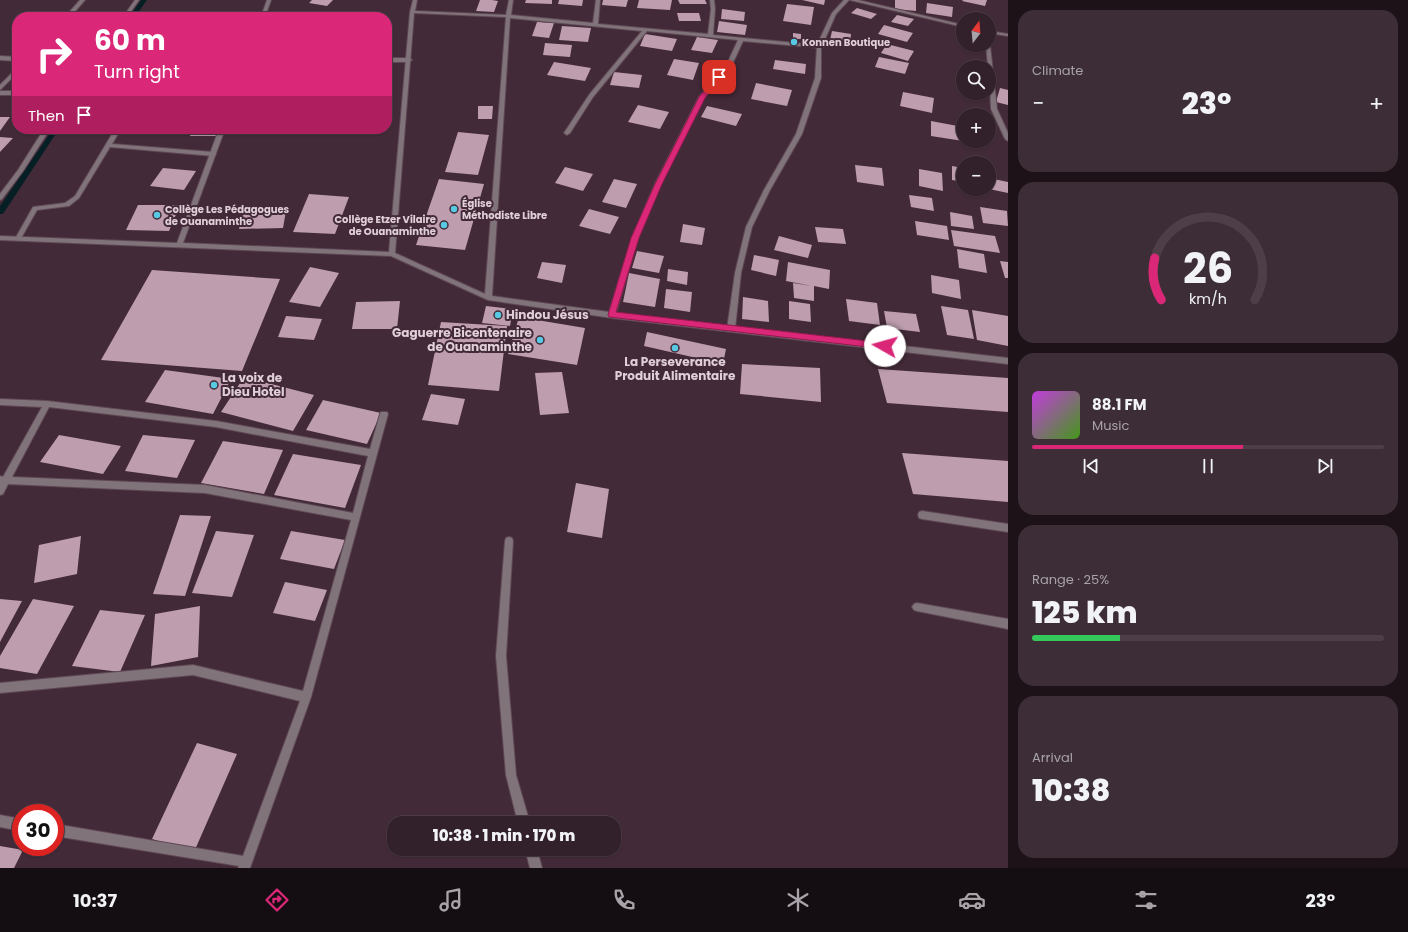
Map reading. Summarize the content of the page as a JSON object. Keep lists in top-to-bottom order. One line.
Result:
{"places":["Konnen Boutique","Église Méthodiste Libre","Collège Les Pédagogues de Ouanaminthe","Collège Etzer Vilaire de Ouanaminthe","Hindou Jésus","Gaguerre Bicentenaire de Ouanaminthe","La Perseverance Produit Alimentaire","La voix de Dieu Hotel"],"north":"top","page":{"tile":["Climate",["Range · 25%","125 km"],["Arrival","10:38"]],"map_buttons":["+","−"],"turn":["60 m","Turn right"],"heat":["−","23°","+"],"then":"Then","song":["88.1 FM","Music"],"limit":"30","trip":"10:38 · 1 min · 170 m","tabs":["10:37","23°"],"gauge":["26","km/h"]}}
